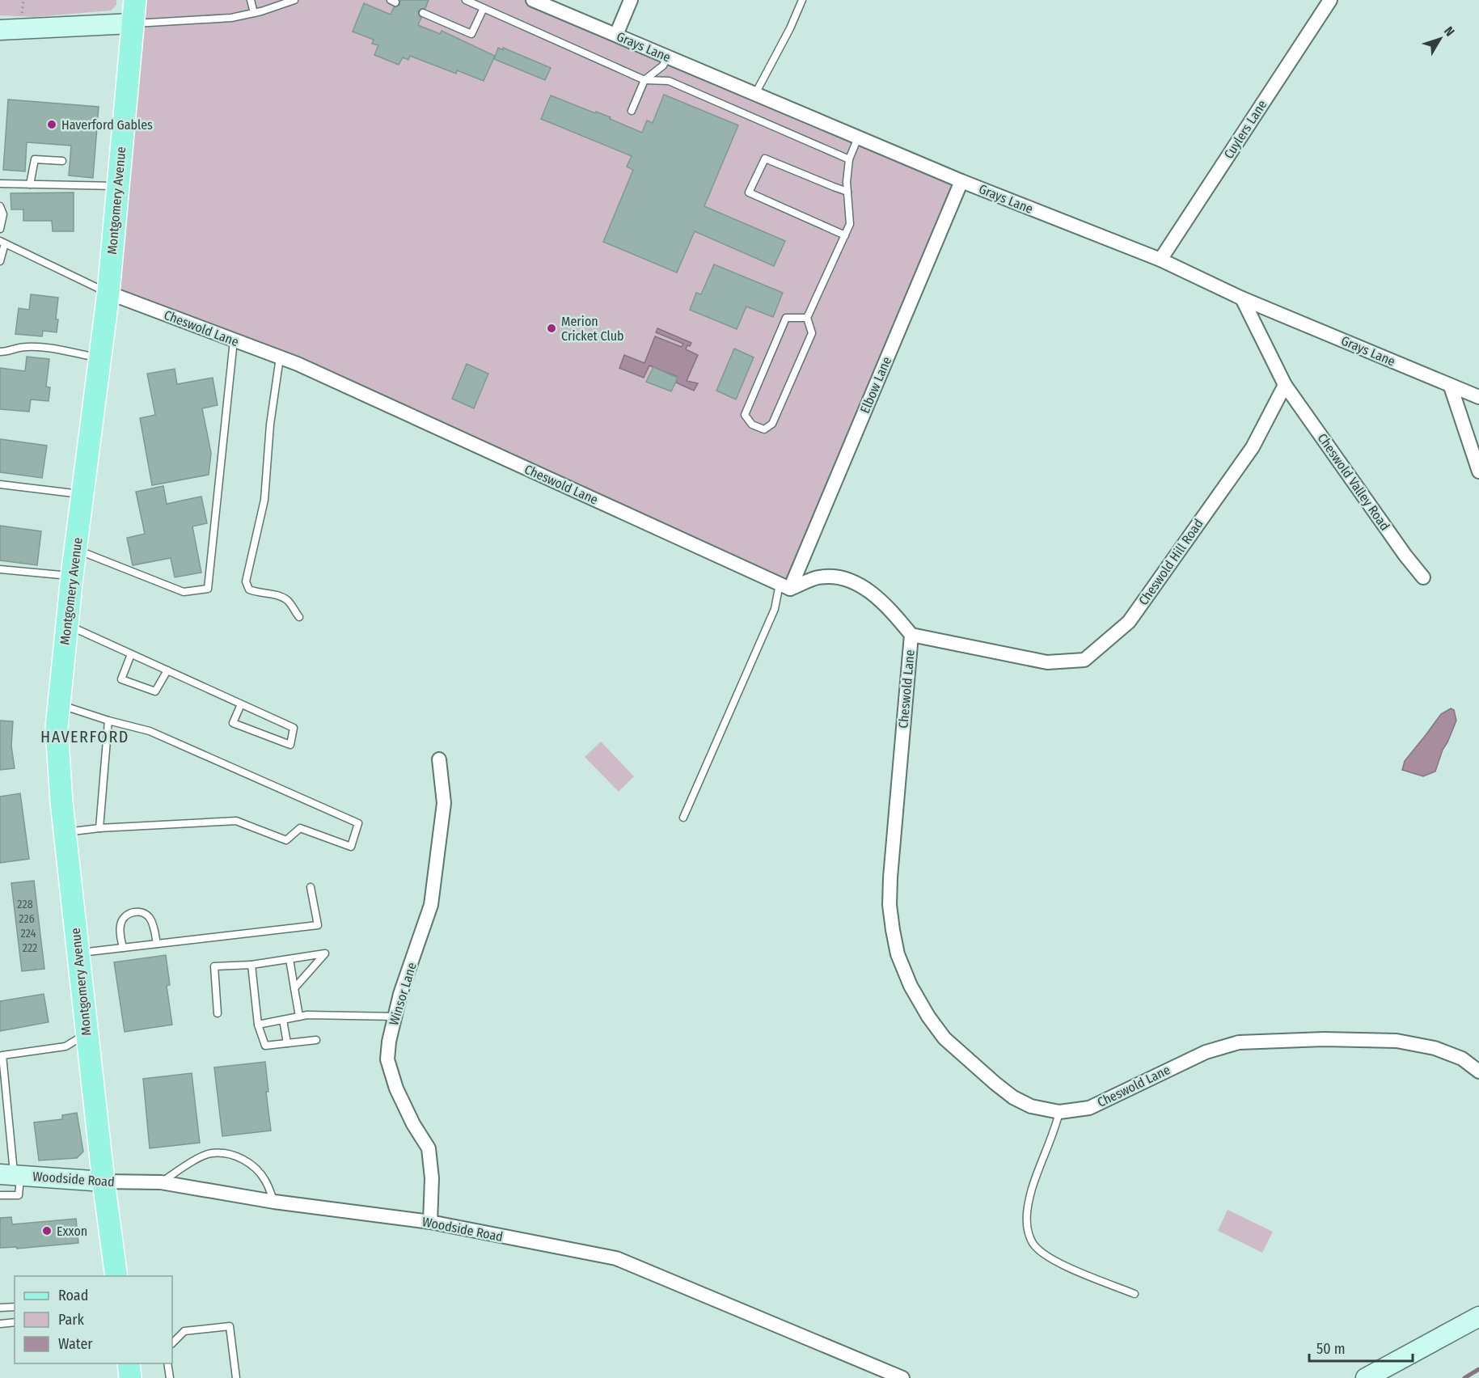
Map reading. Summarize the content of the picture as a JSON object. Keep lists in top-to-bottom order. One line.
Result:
{"streets":{"main road":["Montgomery Avenue"],"street":["Grays Lane","Cuylers Lane","Cheswold Lane","Elbow Lane","Cheswold Valley Road","Cheswold Hill Road","Winsor Lane","Woodside Road"]},"crossings":[["Grays Lane","Cuylers Lane"],["Grays Lane","Elbow Lane"],["Montgomery Avenue","Cheswold Lane"],["Montgomery Avenue","Woodside Road"],["Cheswold Lane","Elbow Lane"],["Cheswold Lane","Cheswold Hill Road"],["Cheswold Valley Road","Cheswold Hill Road"],["Winsor Lane","Woodside Road"]],"districts":["HAVERFORD"],"places":["Haverford Gables","Merion Cricket Club","Exxon"],"house_numbers":["228","226","224","222"],"legend":["Road","Park","Water"],"scale_bar":"50 m","north":"top right"}
